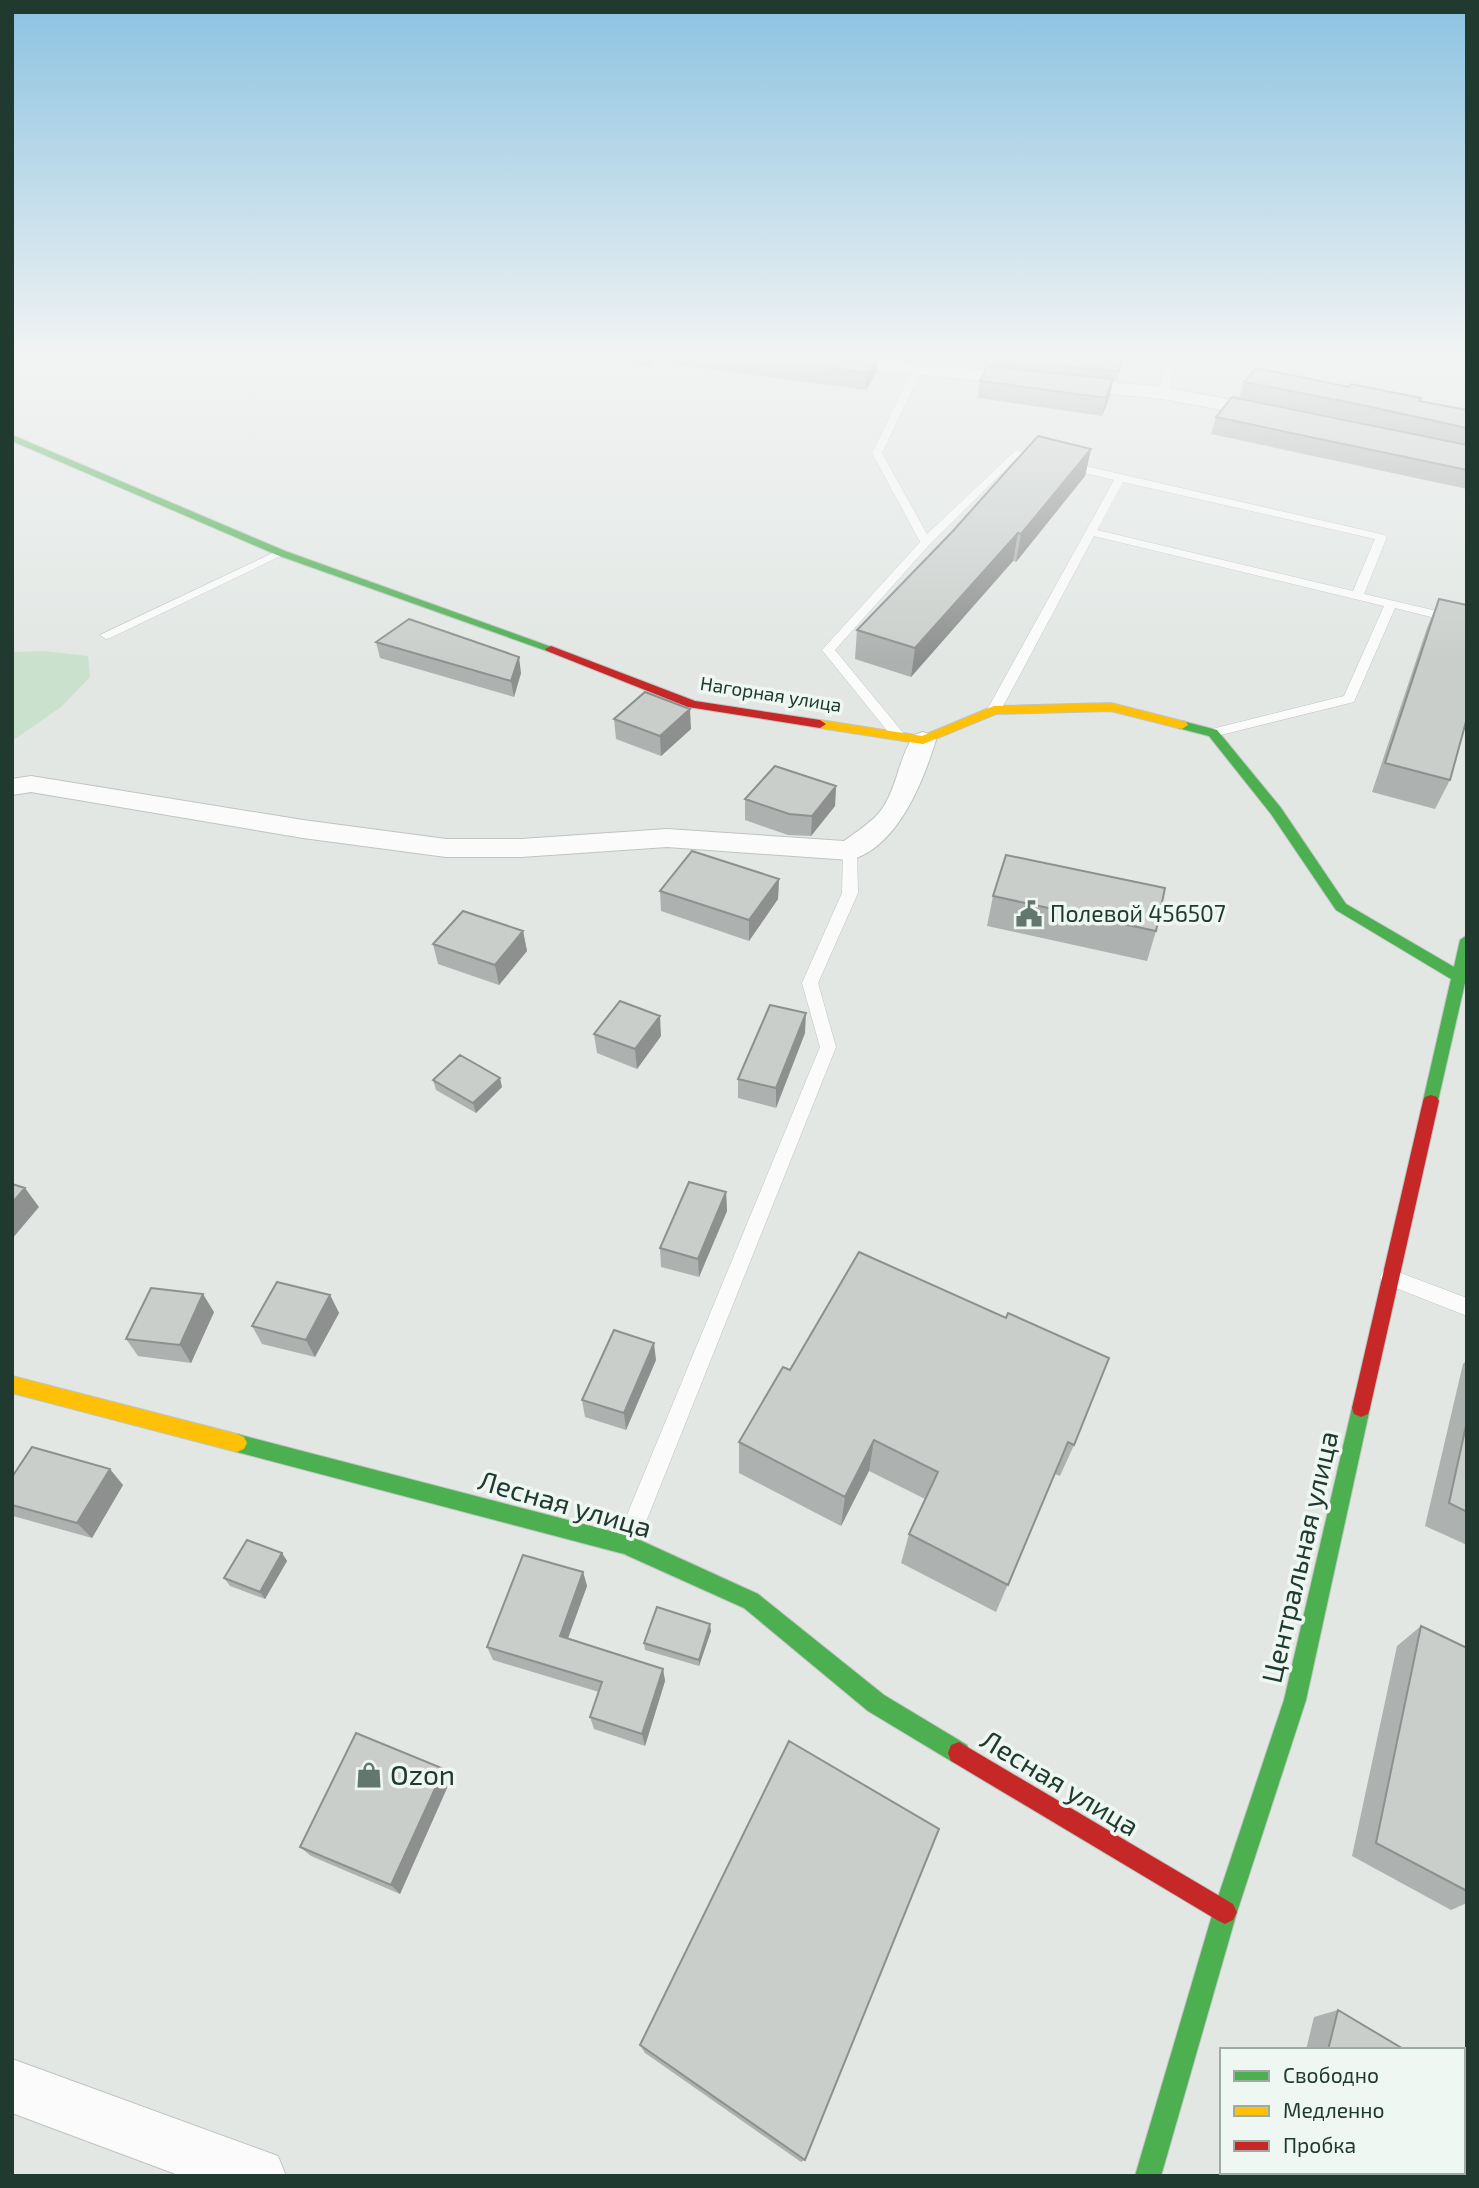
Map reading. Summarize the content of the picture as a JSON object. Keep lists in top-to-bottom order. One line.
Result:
{"streets":{"street":["Нагорная улица","Лесная улица","Центральная улица"]},"crossings":[["Лесная улица","Центральная улица"]],"places":{"public building":["Полевой 456507"],"shop":["Ozon"]},"legend":["Свободно","Медленно","Пробка"]}
